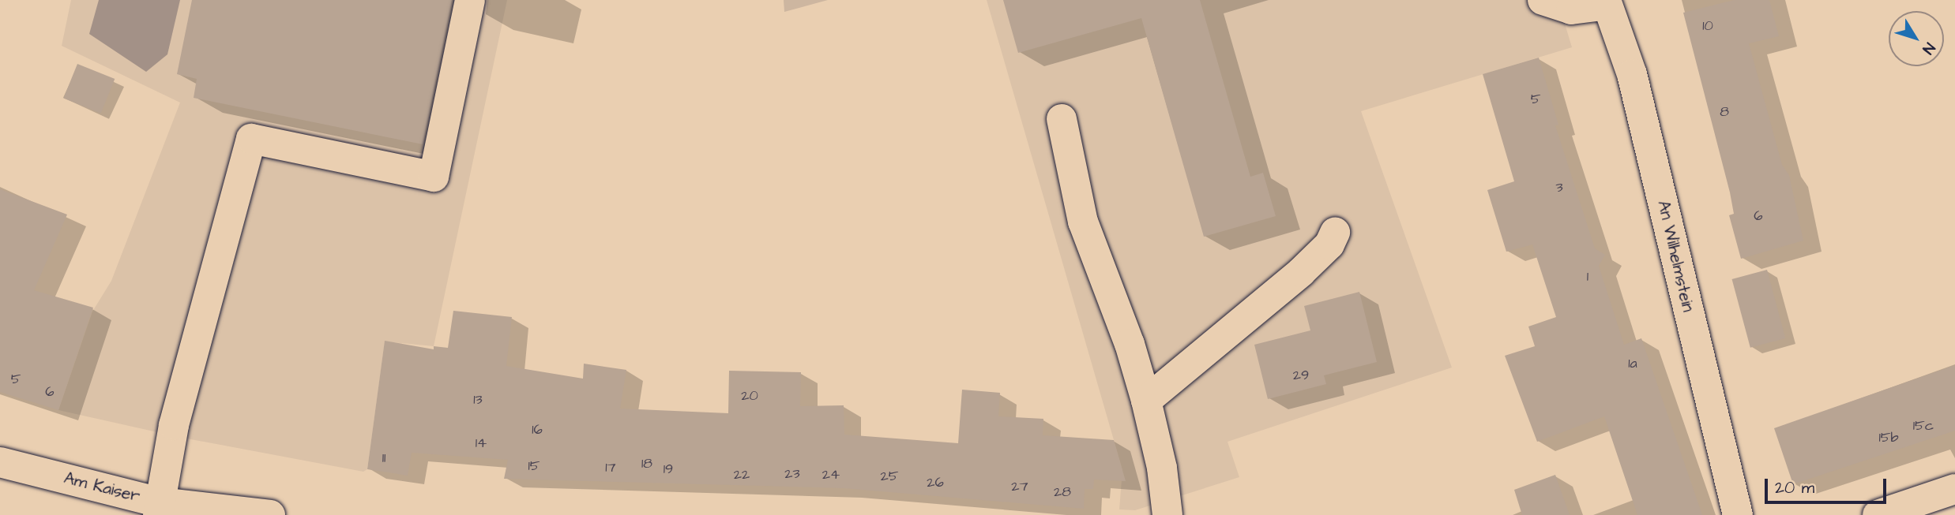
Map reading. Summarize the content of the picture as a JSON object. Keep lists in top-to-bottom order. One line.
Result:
{"streets":{"street":["An Wilhelmstein","Am Kaiser"]},"house_numbers":["10","5","8","3","6","1","1a","29","5","6","20","13","15c","16","15b","14","11","18","15","17","19","23","22","24","25","26","27","28"],"scale_bar":"20 m","north":"bottom right"}
